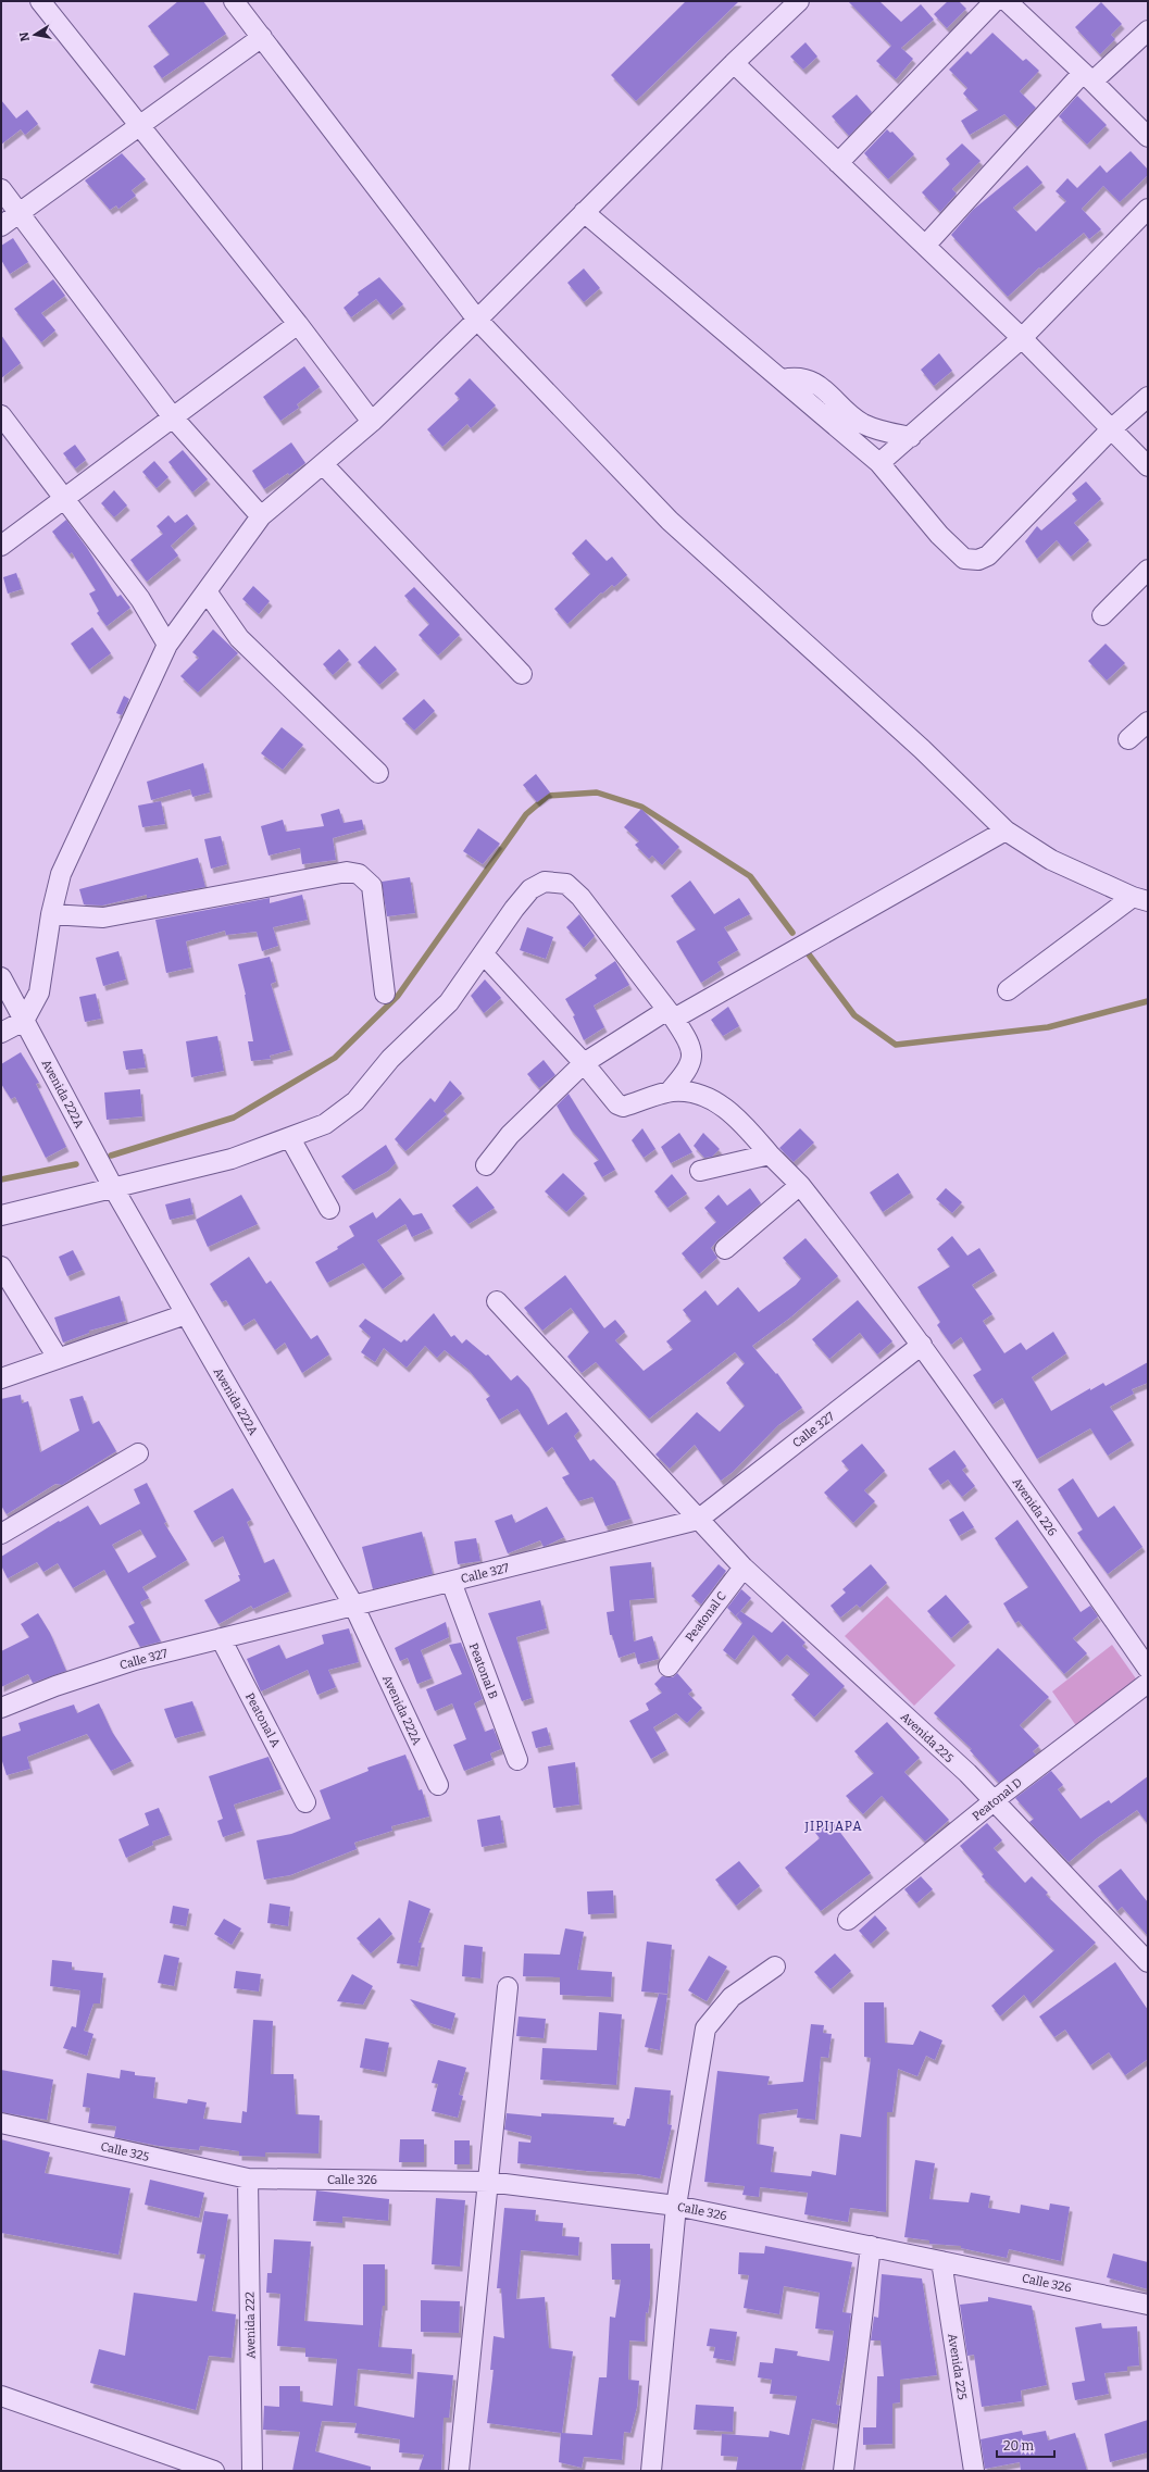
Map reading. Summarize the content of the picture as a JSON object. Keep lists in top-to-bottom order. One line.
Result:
{"streets":{"street":["Avenida 222A","Calle 327","Avenida 226","Peatonal C","Peatonal B","Peatonal A","Avenida 225","Peatonal D","Calle 325","Calle 326","Avenida 222"]},"crossings":[["Avenida 222A","Calle 327"],["Calle 327","Avenida 226"],["Calle 327","Peatonal B"],["Calle 327","Peatonal A"],["Calle 327","Avenida 225"],["Peatonal C","Avenida 225"],["Avenida 225","Peatonal D"],["Avenida 225","Calle 326"],["Calle 325","Calle 326"],["Calle 325","Avenida 222"],["Calle 326","Avenida 222"]],"districts":["JIPIJAPA"],"scale_bar":"20 m","north":"left"}
